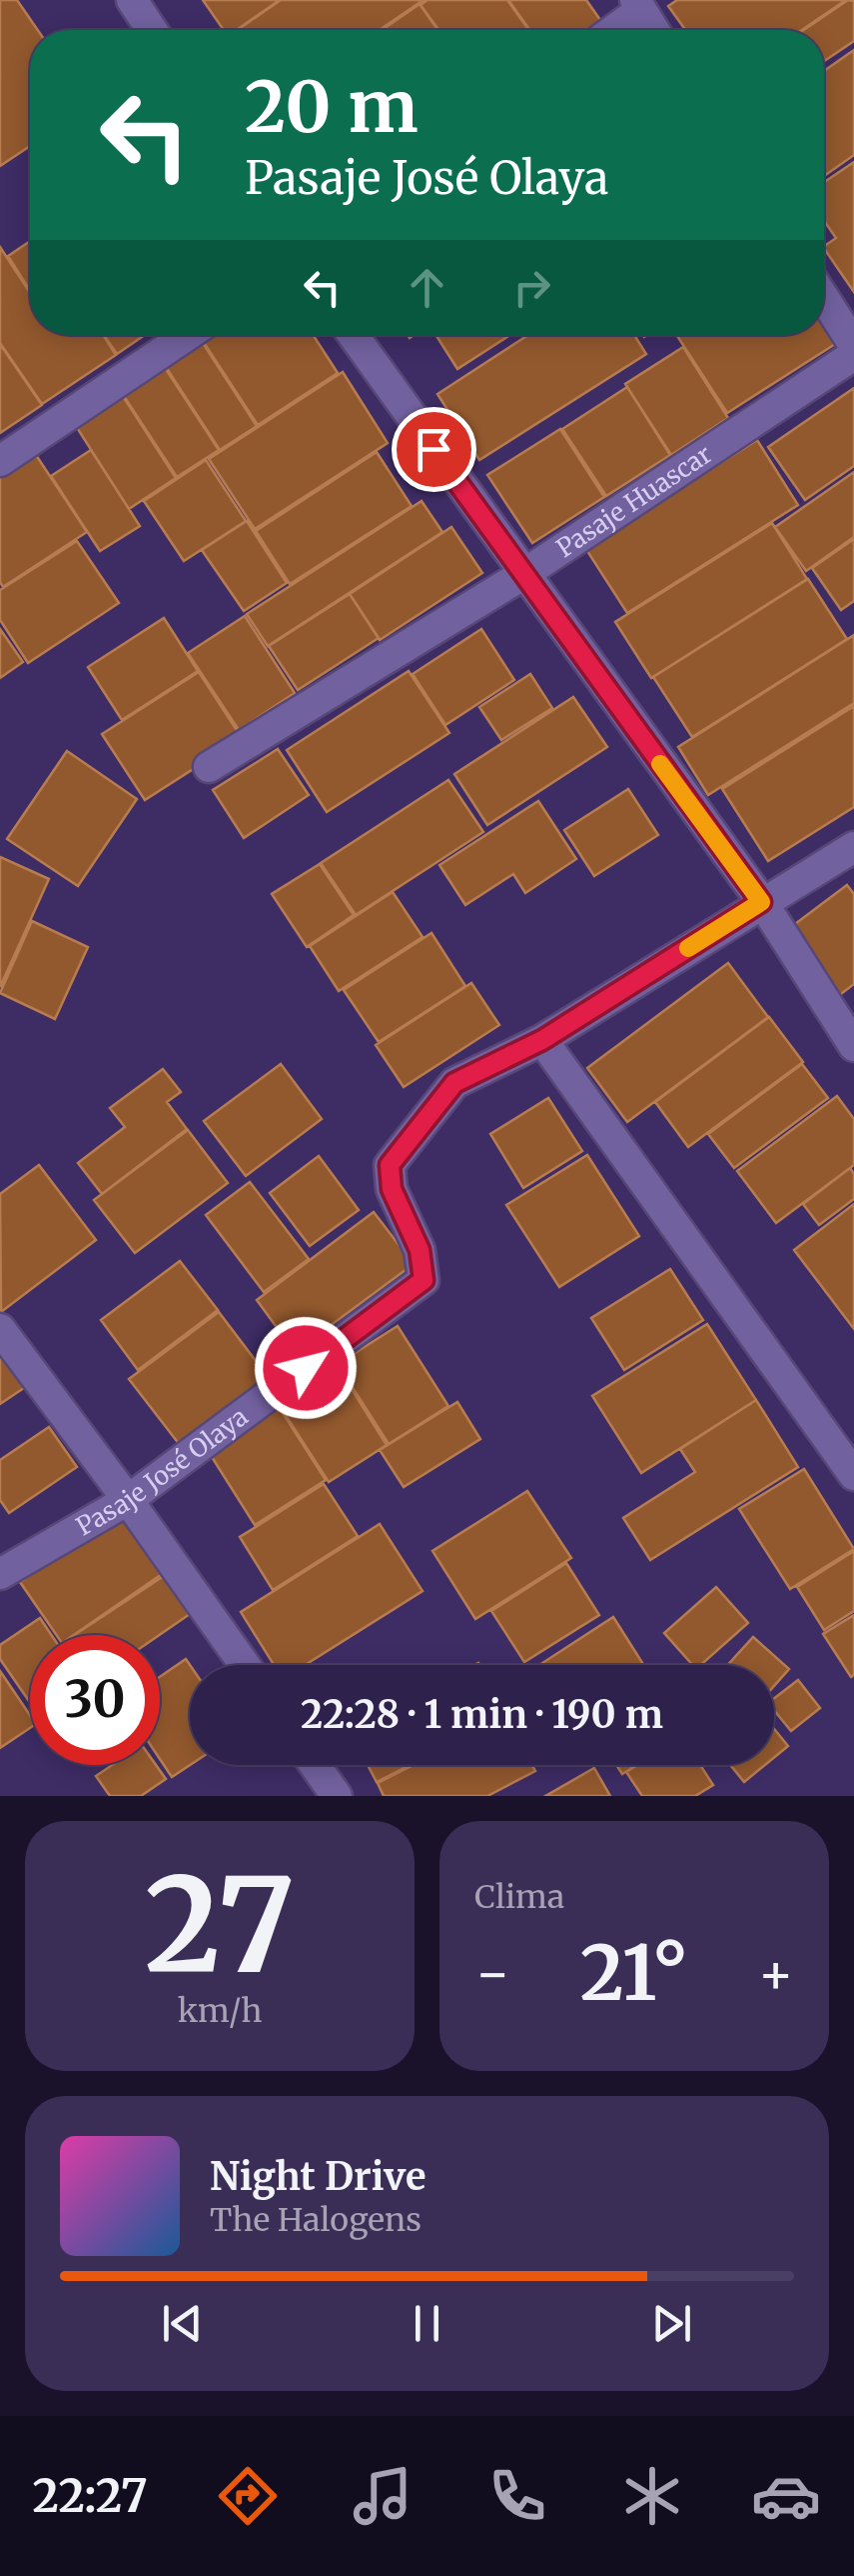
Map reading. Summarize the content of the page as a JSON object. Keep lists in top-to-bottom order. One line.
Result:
{"streets":{"street":["Pasaje Huascar","Pasaje José Olaya"]},"page":{"turn":["20 m","Pasaje José Olaya"],"limit":"30","trip":"22:28 · 1 min · 190 m","tile":[["27","km/h"],"Clima"],"heat":["−","21°","+"],"song":["Night Drive","The Halogens"],"tabs":"22:27"}}
